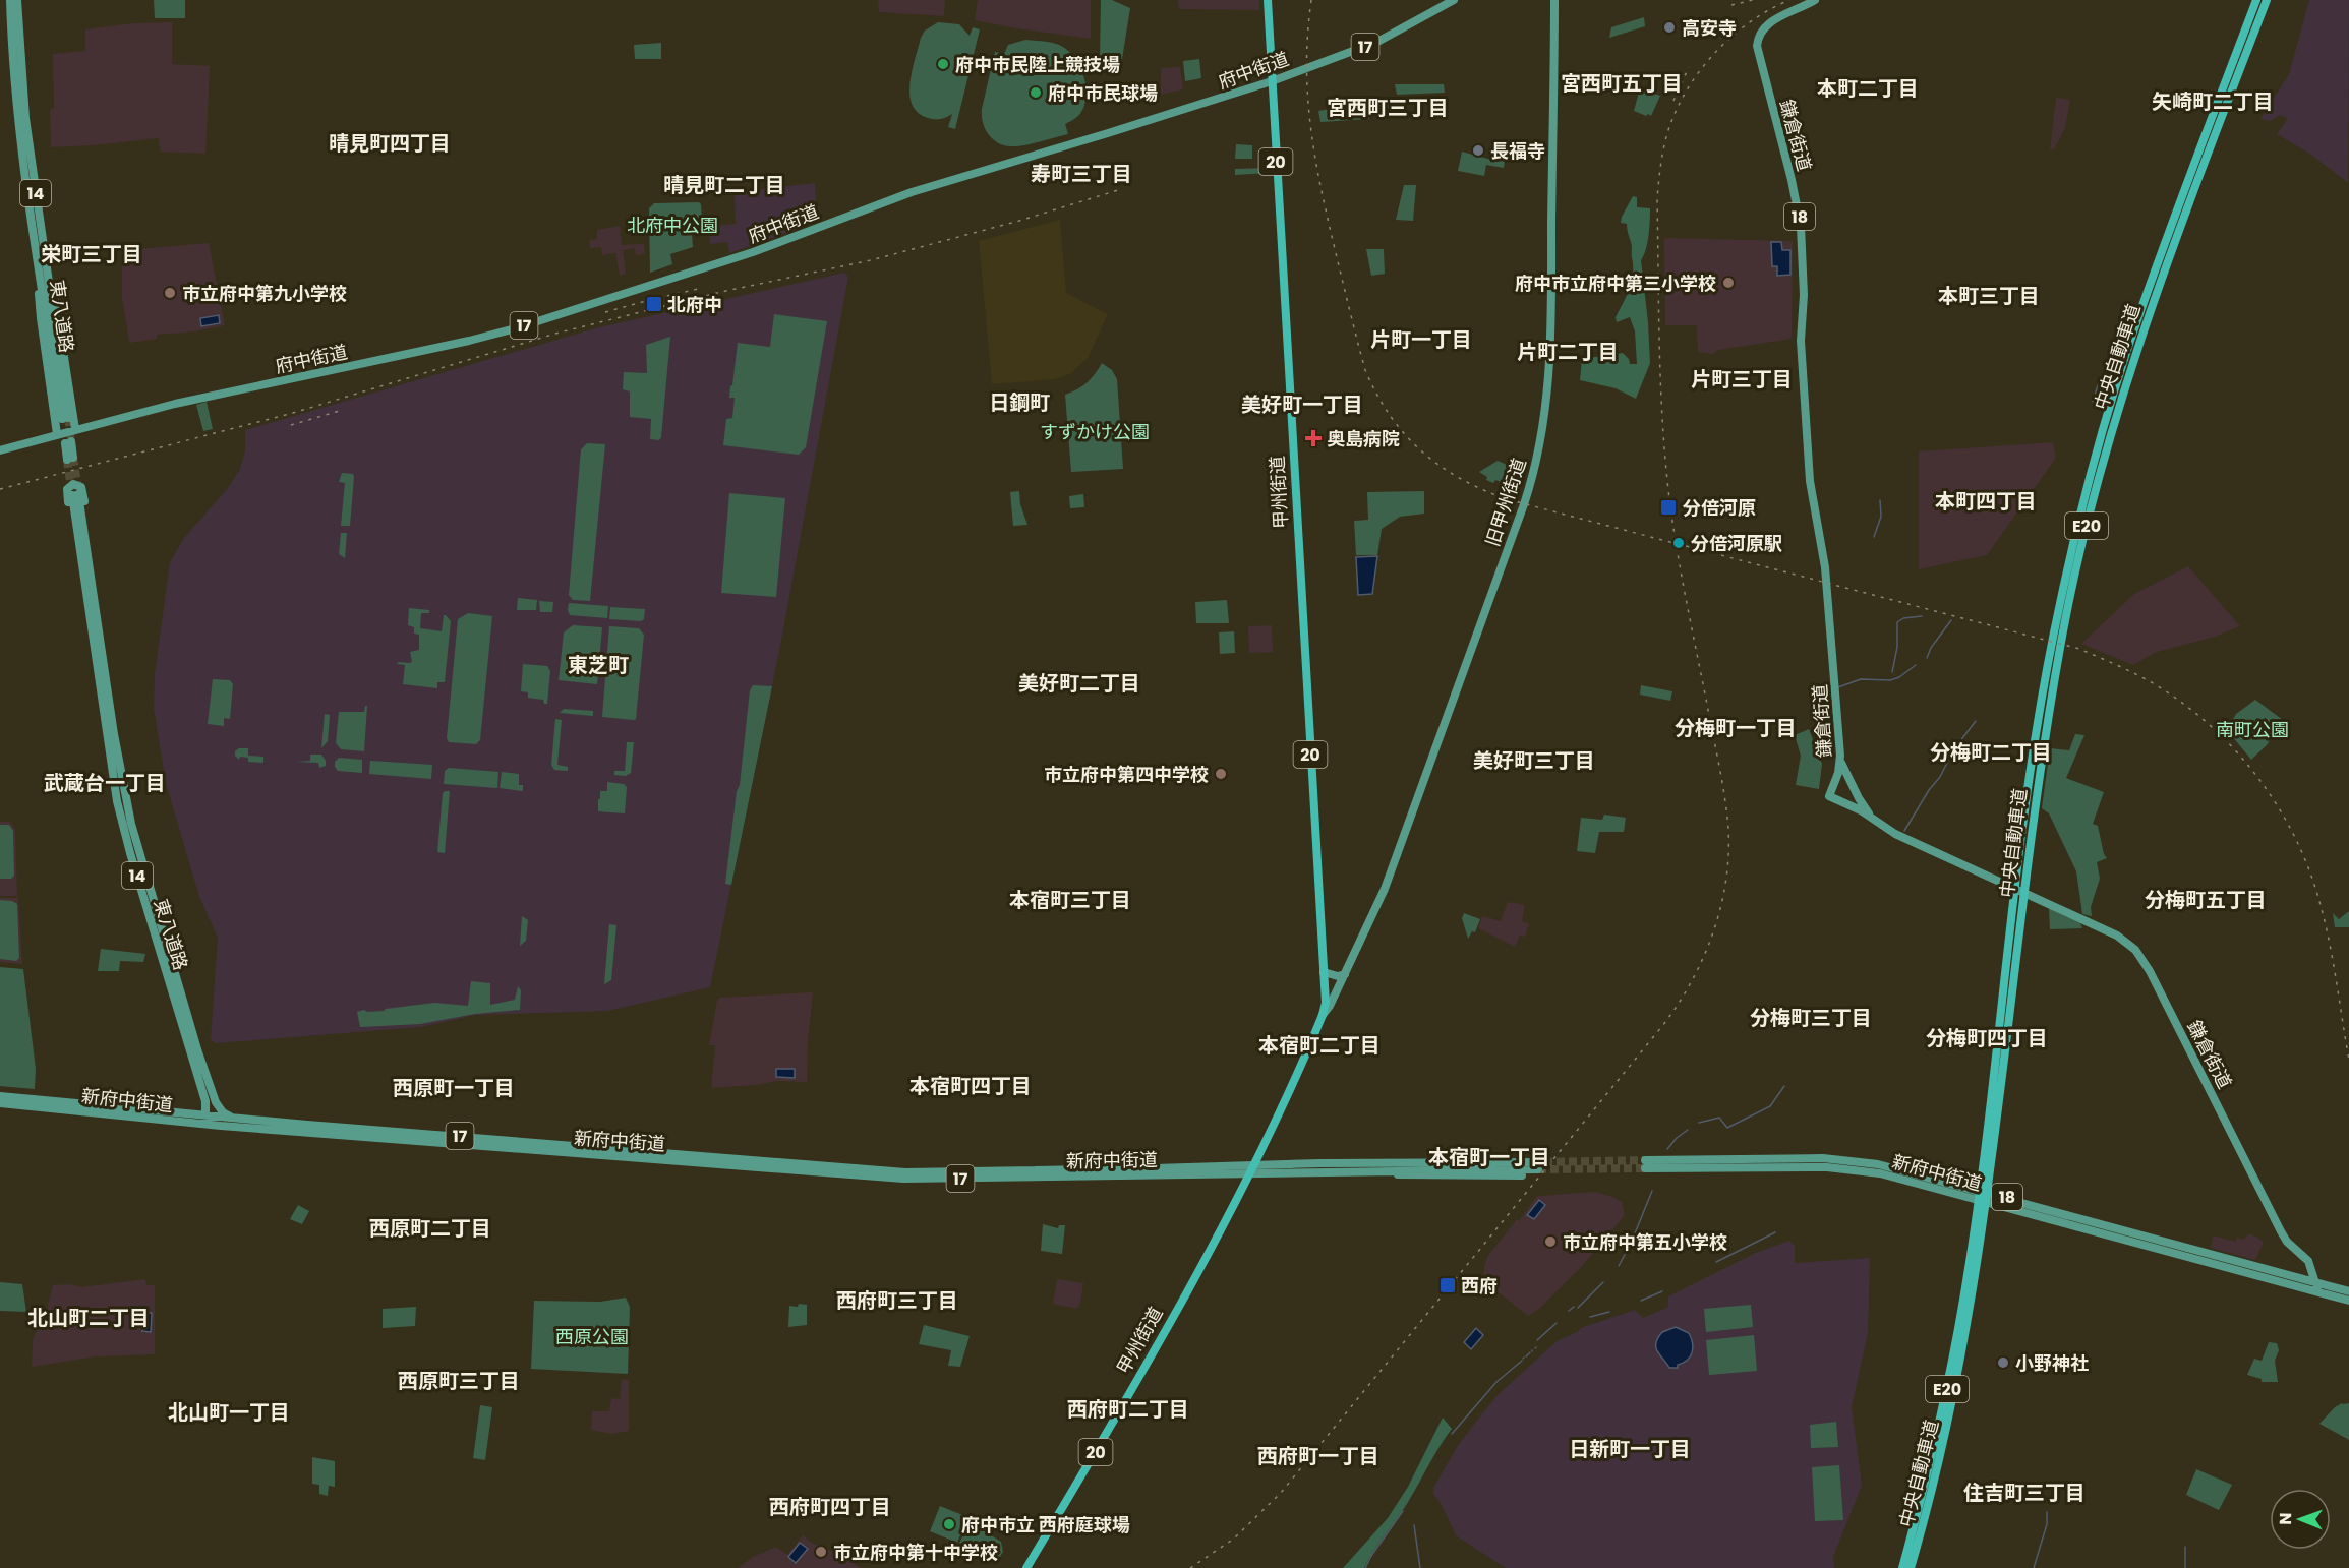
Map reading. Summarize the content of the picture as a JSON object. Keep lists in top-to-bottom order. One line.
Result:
{"streets":{"highway":["20","中央自動車道","甲州街道","E20"],"main road":["17","府中街道","鎌倉街道","14","18","東八道路","旧甲州街道","新府中街道"]},"crossings":[["府中街道","14"],["府中街道","甲州街道"],["鎌倉街道","18"],["鎌倉街道","新府中街道"],["20","甲州街道"],["20","旧甲州街道"],["20","新府中街道"],["14","東八道路"],["18","新府中街道"],["東八道路","新府中街道"],["甲州街道","旧甲州街道"],["甲州街道","新府中街道"]],"districts":["宮西町五丁目","本町二丁目","矢崎町二丁目","宮西町三丁目","晴見町四丁目","寿町三丁目","晴見町二丁目","栄町三丁目","本町三丁目","片町一丁目","片町二丁目","片町三丁目","日鋼町","美好町一丁目","本町四丁目","東芝町","美好町二丁目","分梅町一丁目","分梅町二丁目","美好町三丁目","武蔵台一丁目","本宿町三丁目","分梅町五丁目","分梅町三丁目","分梅町四丁目","本宿町二丁目","本宿町四丁目","西原町一丁目","本宿町一丁目","西原町二丁目","西府町三丁目","北山町二丁目","西原町三丁目","西府町二丁目","北山町一丁目","日新町一丁目","西府町一丁目","住吉町三丁目","西府町四丁目"],"parks":["北府中公園","すずかけ公園","南町公園","西原公園"],"places":{"other":["高安寺","府中市民陸上競技場","府中市民球場","長福寺","府中市立府中第三小学校","市立府中第九小学校","分倍河原駅","市立府中第四中学校","市立府中第五小学校","小野神社","府中市立 西府庭球場","市立府中第十中学校"],"transit":["北府中","分倍河原","西府"],"health":["奥島病院"]},"north":"left"}
